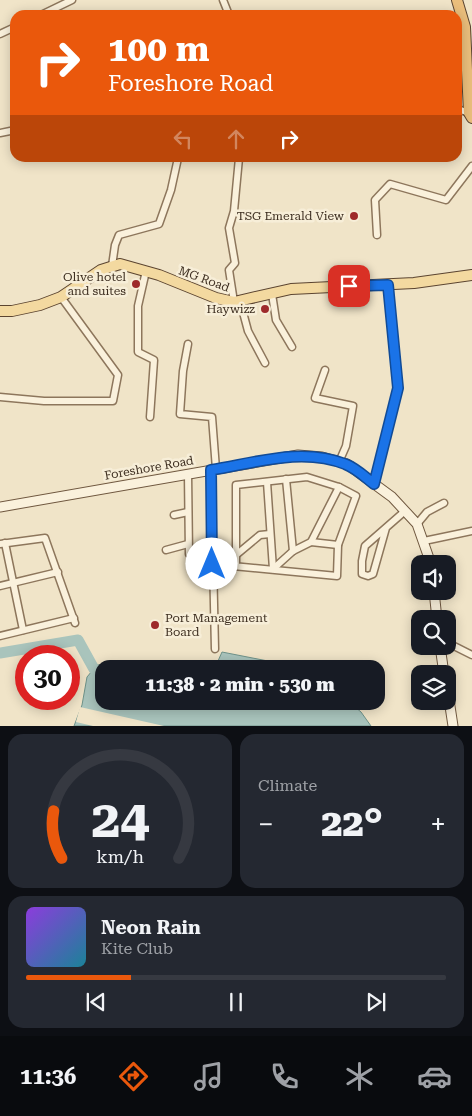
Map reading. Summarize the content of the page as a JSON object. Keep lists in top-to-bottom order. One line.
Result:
{"streets":{"main road":["MG Road","Foreshore Road"]},"places":["TSG Emerald View","Olive hotel and suites","Haywizz","Port Management Board"],"page":{"turn":["100 m","Foreshore Road"],"limit":"30","trip":"11:38 · 2 min · 530 m","tile":"Climate","heat":["−","22°","+"],"song":["Neon Rain","Kite Club"],"tabs":"11:36","gauge":["24","km/h"]}}
